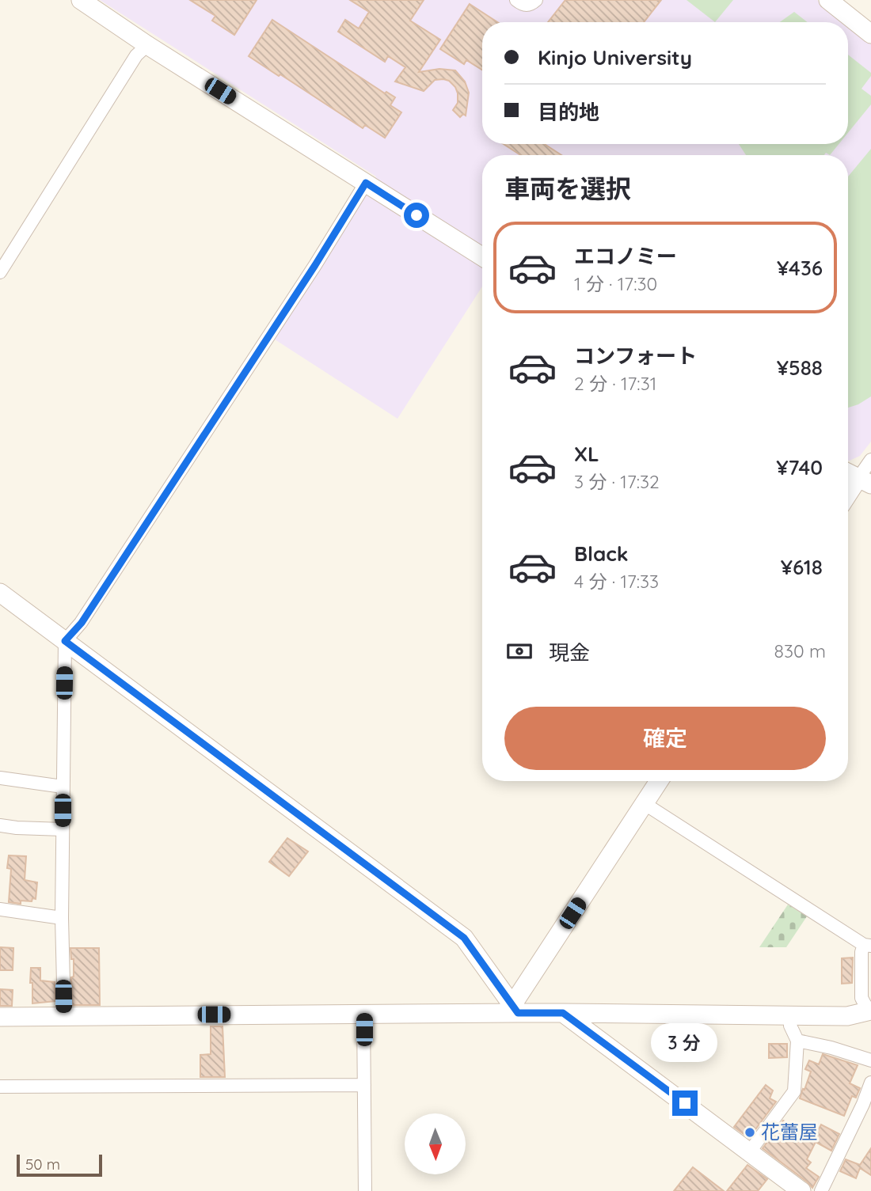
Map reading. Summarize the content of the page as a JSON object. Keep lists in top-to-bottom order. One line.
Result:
{"places":["花蕾屋"],"scale_bar":"50 m","north":"bottom","page":{"banner":["Kinjo University","目的地"],"heading":"車両を選択","list":[{"name":"エコノミー","note":"1 分 · 17:30","value":"¥436"},{"name":"コンフォート","note":"2 分 · 17:31","value":"¥588"},{"name":"XL","note":"3 分 · 17:32","value":"¥740"},{"name":"Black","note":"4 分 · 17:33","value":"¥618"}],"pay":["現金","830 m"],"buttons":"確定","bubble":"3 分","scale":"50 m"}}
